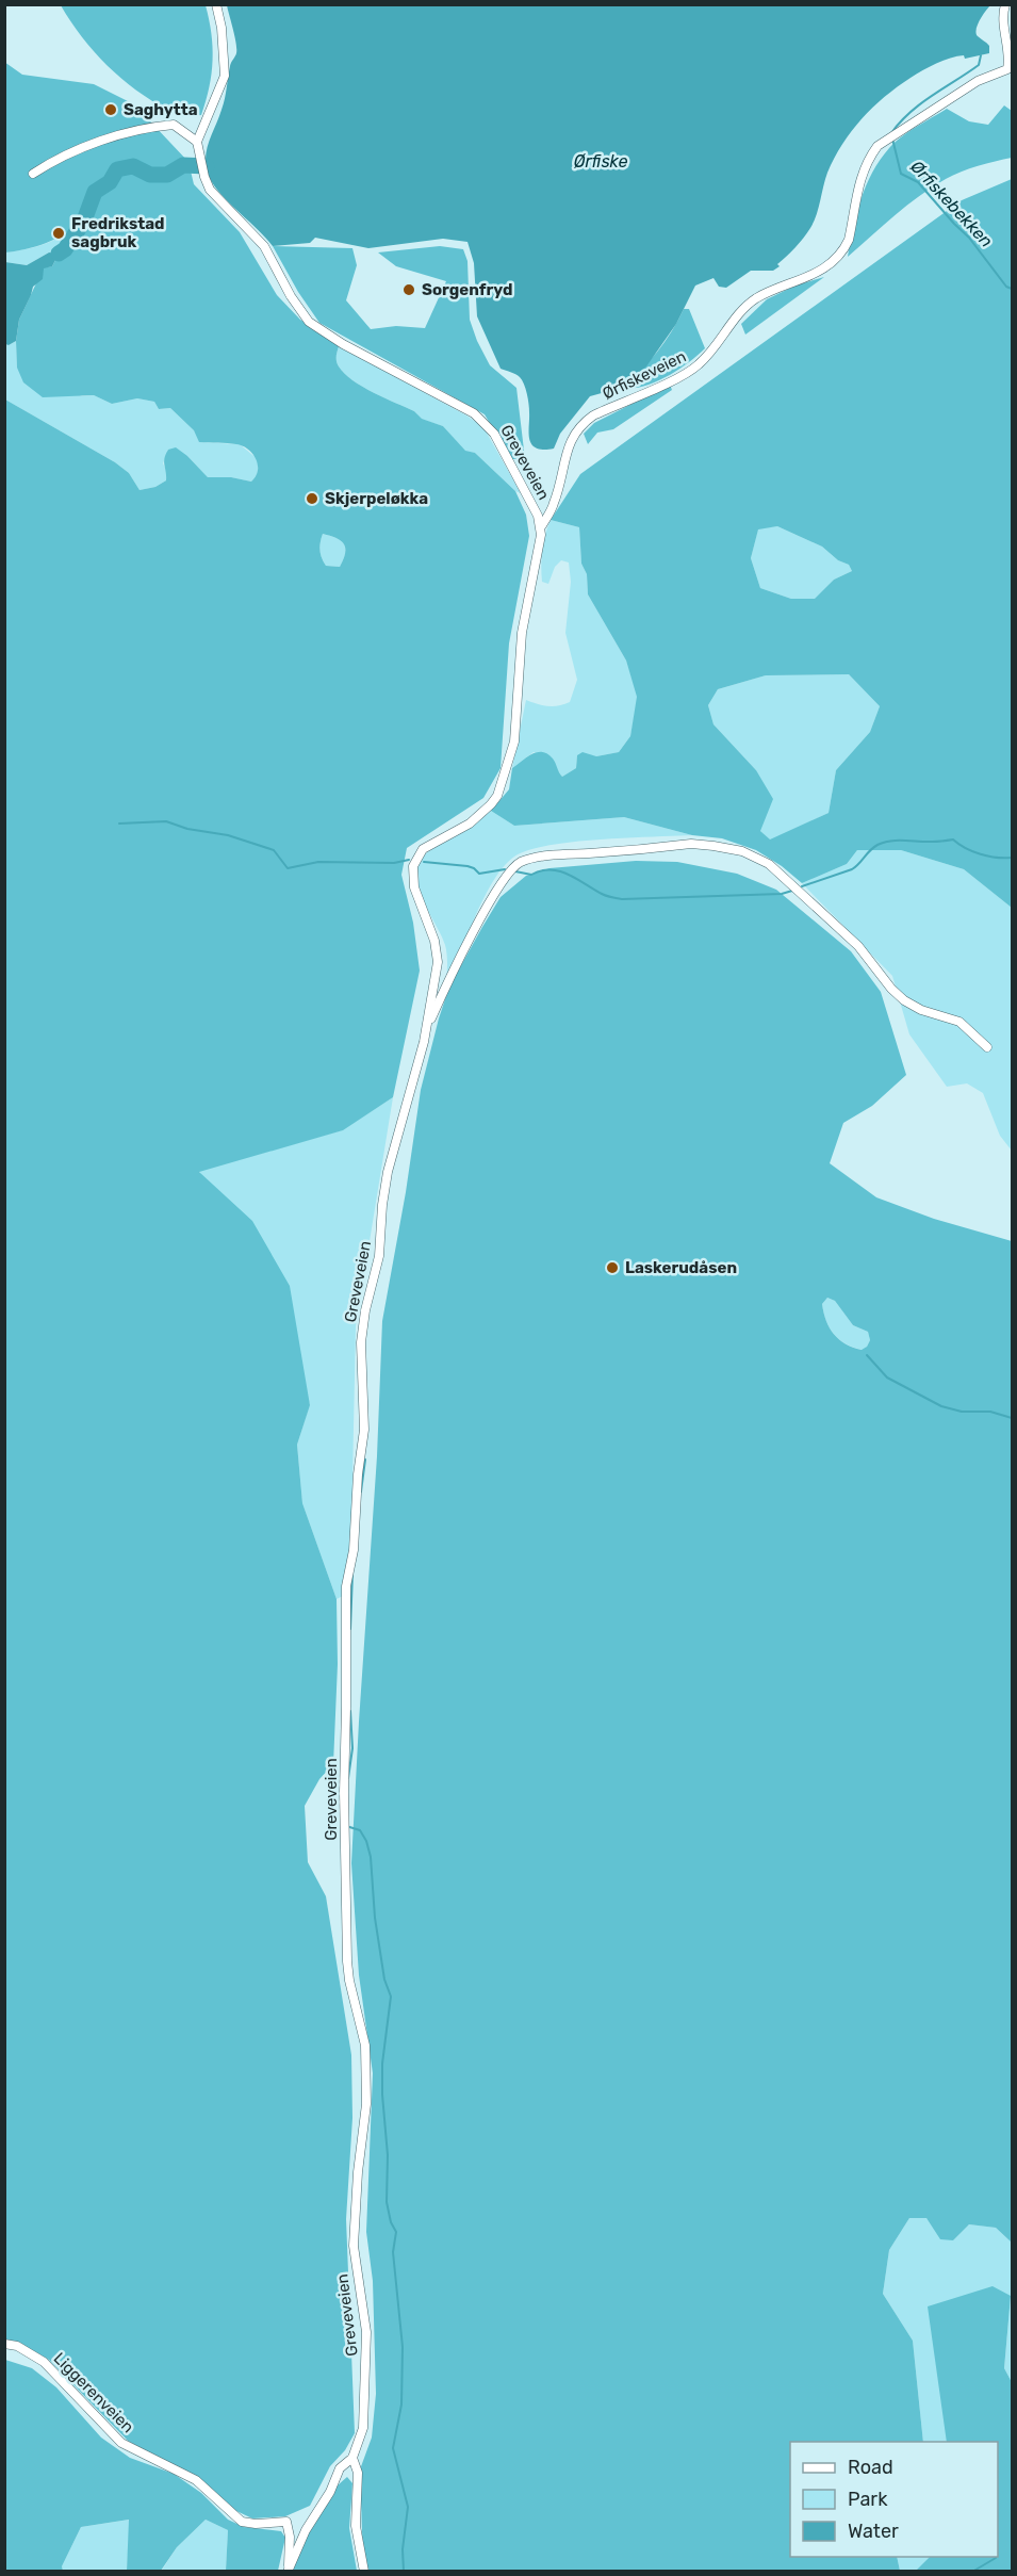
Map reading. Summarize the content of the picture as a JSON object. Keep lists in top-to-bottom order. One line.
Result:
{"streets":{"street":["Ørfiskeveien","Greveveien","Liggerenveien"]},"crossings":[["Ørfiskeveien","Greveveien"]],"water":["Ørfiske","Ørfiskebekken"],"places":["Saghytta","Fredrikstad sagbruk","Sorgenfryd","Skjerpeløkka","Laskerudåsen"],"legend":["Road","Park","Water"]}
